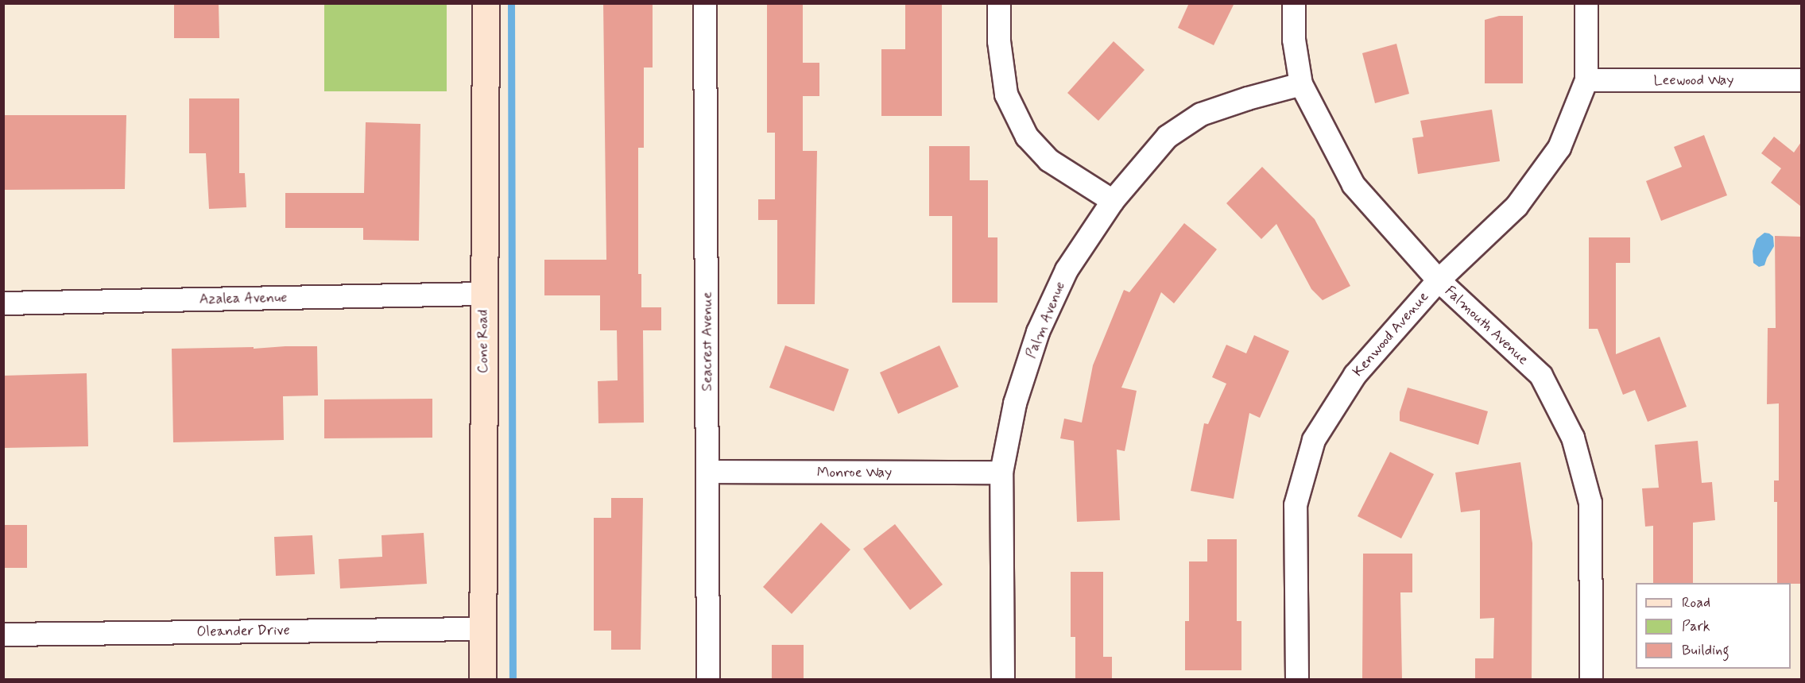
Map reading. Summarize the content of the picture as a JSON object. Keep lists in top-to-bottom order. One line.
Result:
{"streets":{"street":["Leewood Way","Azalea Avenue","Palm Avenue","Falmouth Avenue","Kenwood Avenue","Cone Road","Seacrest Avenue","Monroe Way","Oleander Drive"]},"crossings":[["Leewood Way","Kenwood Avenue"],["Azalea Avenue","Cone Road"],["Palm Avenue","Falmouth Avenue"],["Palm Avenue","Monroe Way"],["Falmouth Avenue","Kenwood Avenue"],["Cone Road","Oleander Drive"],["Seacrest Avenue","Monroe Way"]],"legend":["Road","Park","Building"]}
